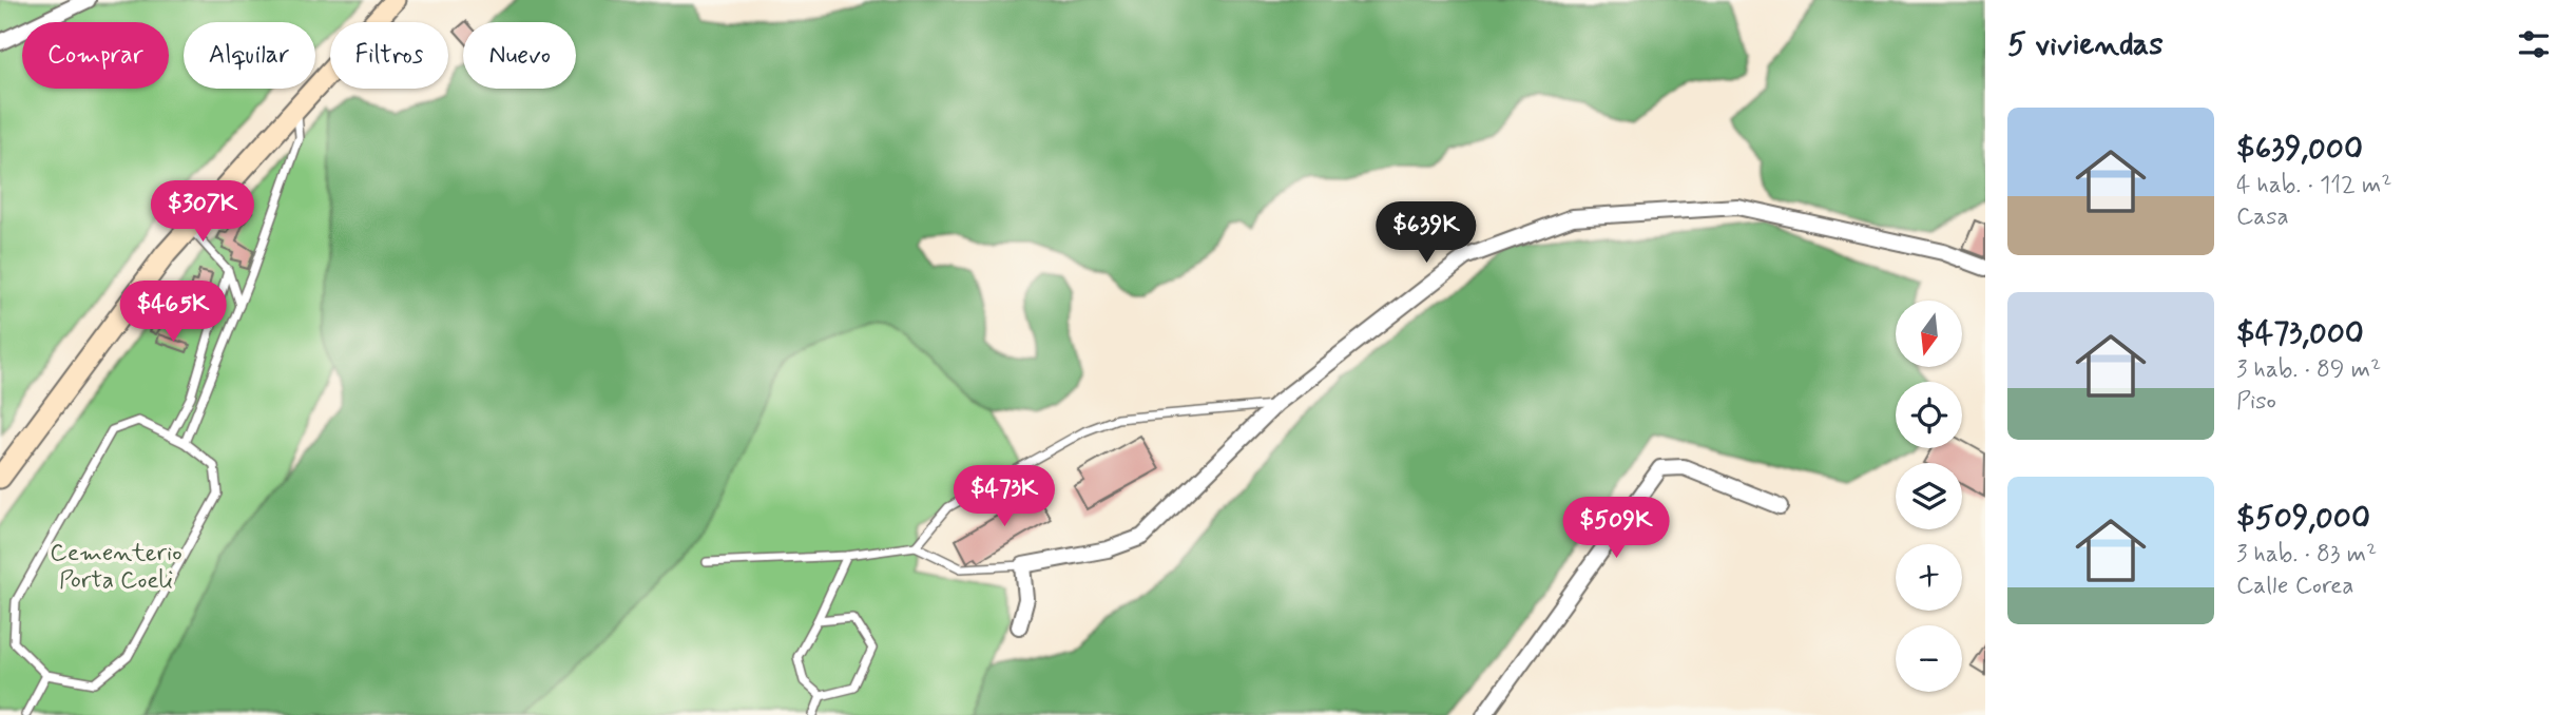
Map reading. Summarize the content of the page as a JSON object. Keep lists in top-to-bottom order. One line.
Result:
{"parks":["Cementerio Porta Coeli"],"north":"bottom","page":{"heading":"5 viviendas","chip":["Comprar","Alquilar","Filtros","Nuevo"],"list":[{"name":"$639,000","note":"4 hab. · 112 m² · Casa"},{"name":"$473,000","note":"3 hab. · 89 m² · Piso"},{"name":"$509,000","note":"3 hab. · 83 m² · Calle Corea"}],"price":["$307K","$639K","$465K","$473K","$509K"],"map_buttons":["+","−"]}}
